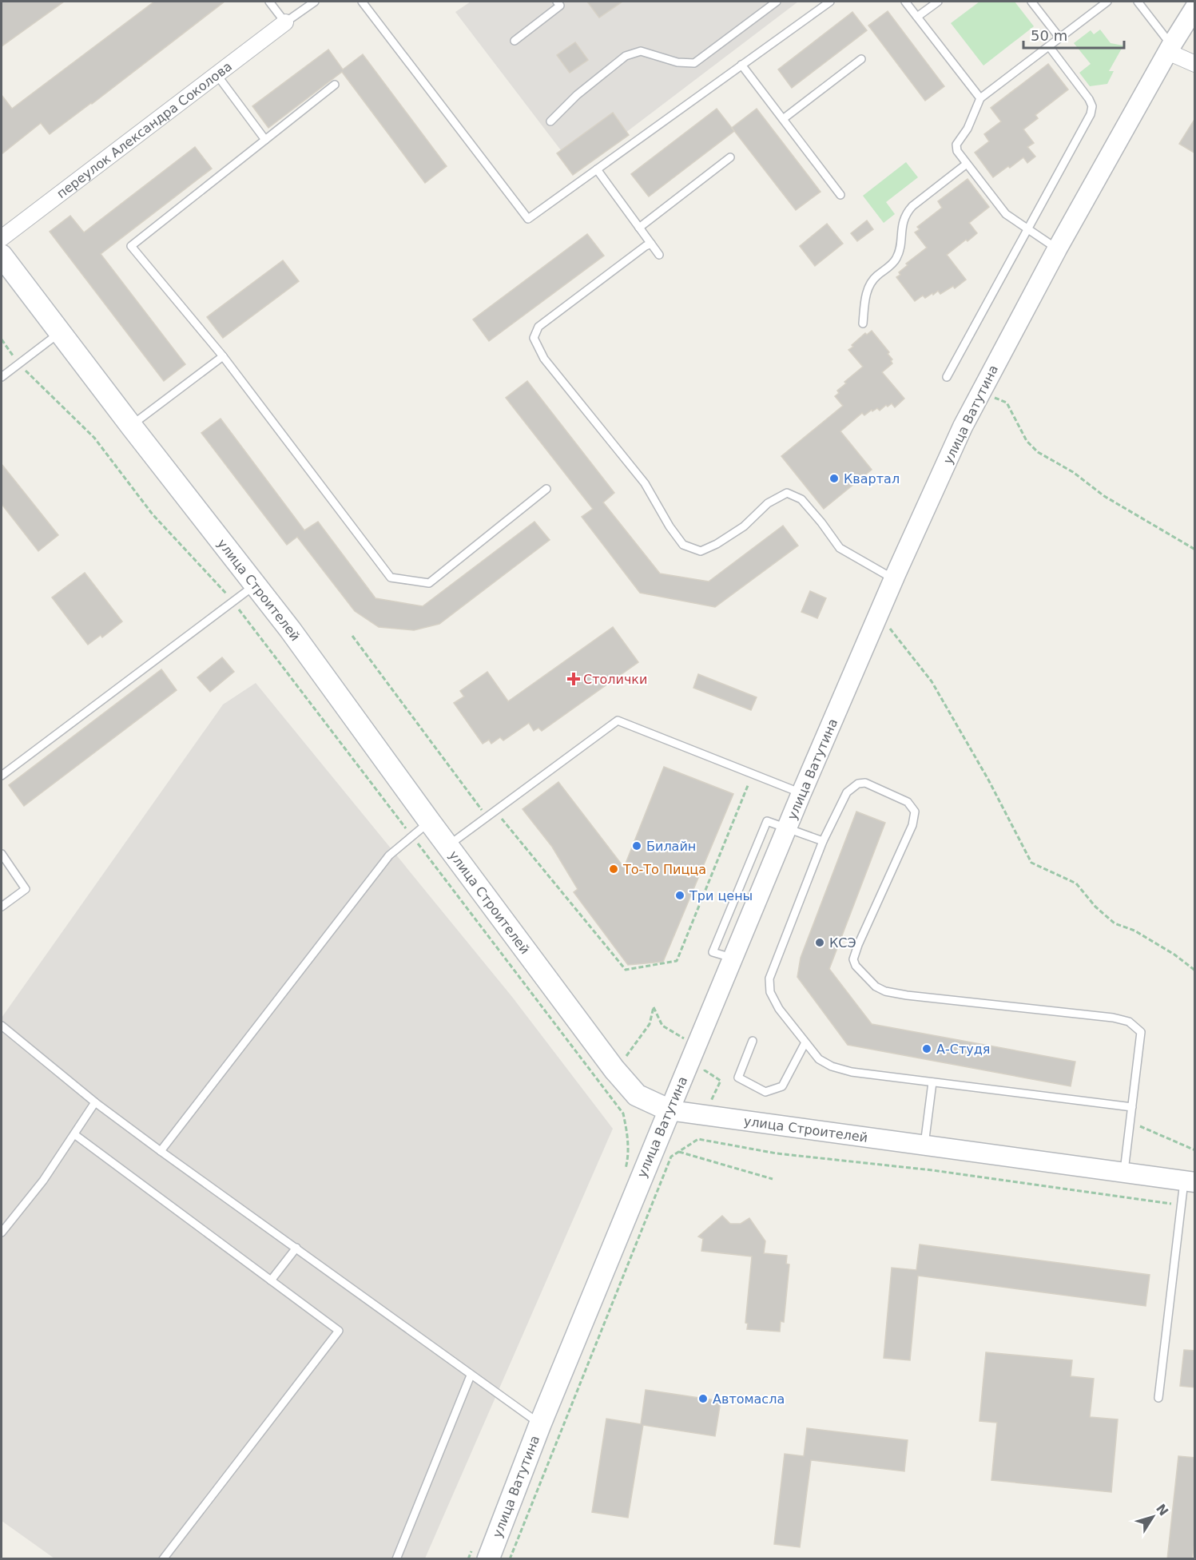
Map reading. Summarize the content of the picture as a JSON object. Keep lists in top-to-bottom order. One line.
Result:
{"streets":{"main road":["улица Ватутина","улица Строителей"],"street":["переулок Александра Соколова"]},"crossings":[["улица Ватутина","улица Строителей"]],"places":{"other":["Квартал","Билайн","То-То Пицца","Три цены","КСЭ","А-Студя","Автомасла"],"health":["Столички"]},"scale_bar":"50 m","north":"top right"}
